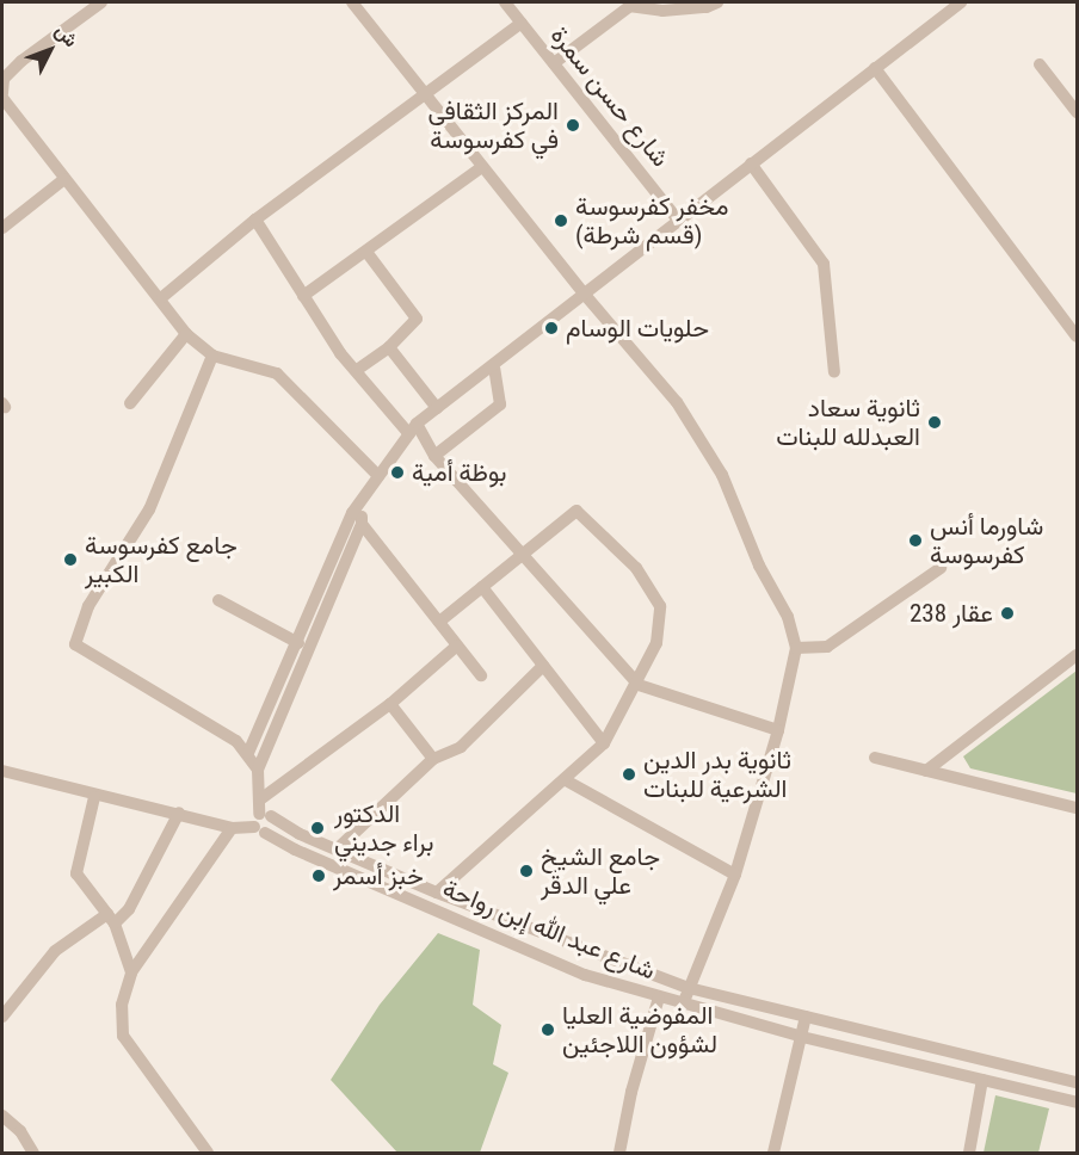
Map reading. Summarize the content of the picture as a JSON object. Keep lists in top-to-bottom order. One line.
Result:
{"streets":{"street":["شارع حسن سمرة","شارع عبد الله إبن رواحة"]},"places":["المركز الثقافي في كفرسوسة","مخفر كفرسوسة (قسم شرطة)","حلويات الوسام","ثانوية سعاد العبدلله للبنات","بوظة أمية","شاورما أنس كفرسوسة","جامع كفرسوسة الكبير","عقار 238","ثانوية بدر الدين الشرعية للبنات","الدكتور براء جديني","جامع الشيخ علي الدقر","خبز أسمر","المفوضية العليا لشؤون اللاجئين"],"north":"top right"}
